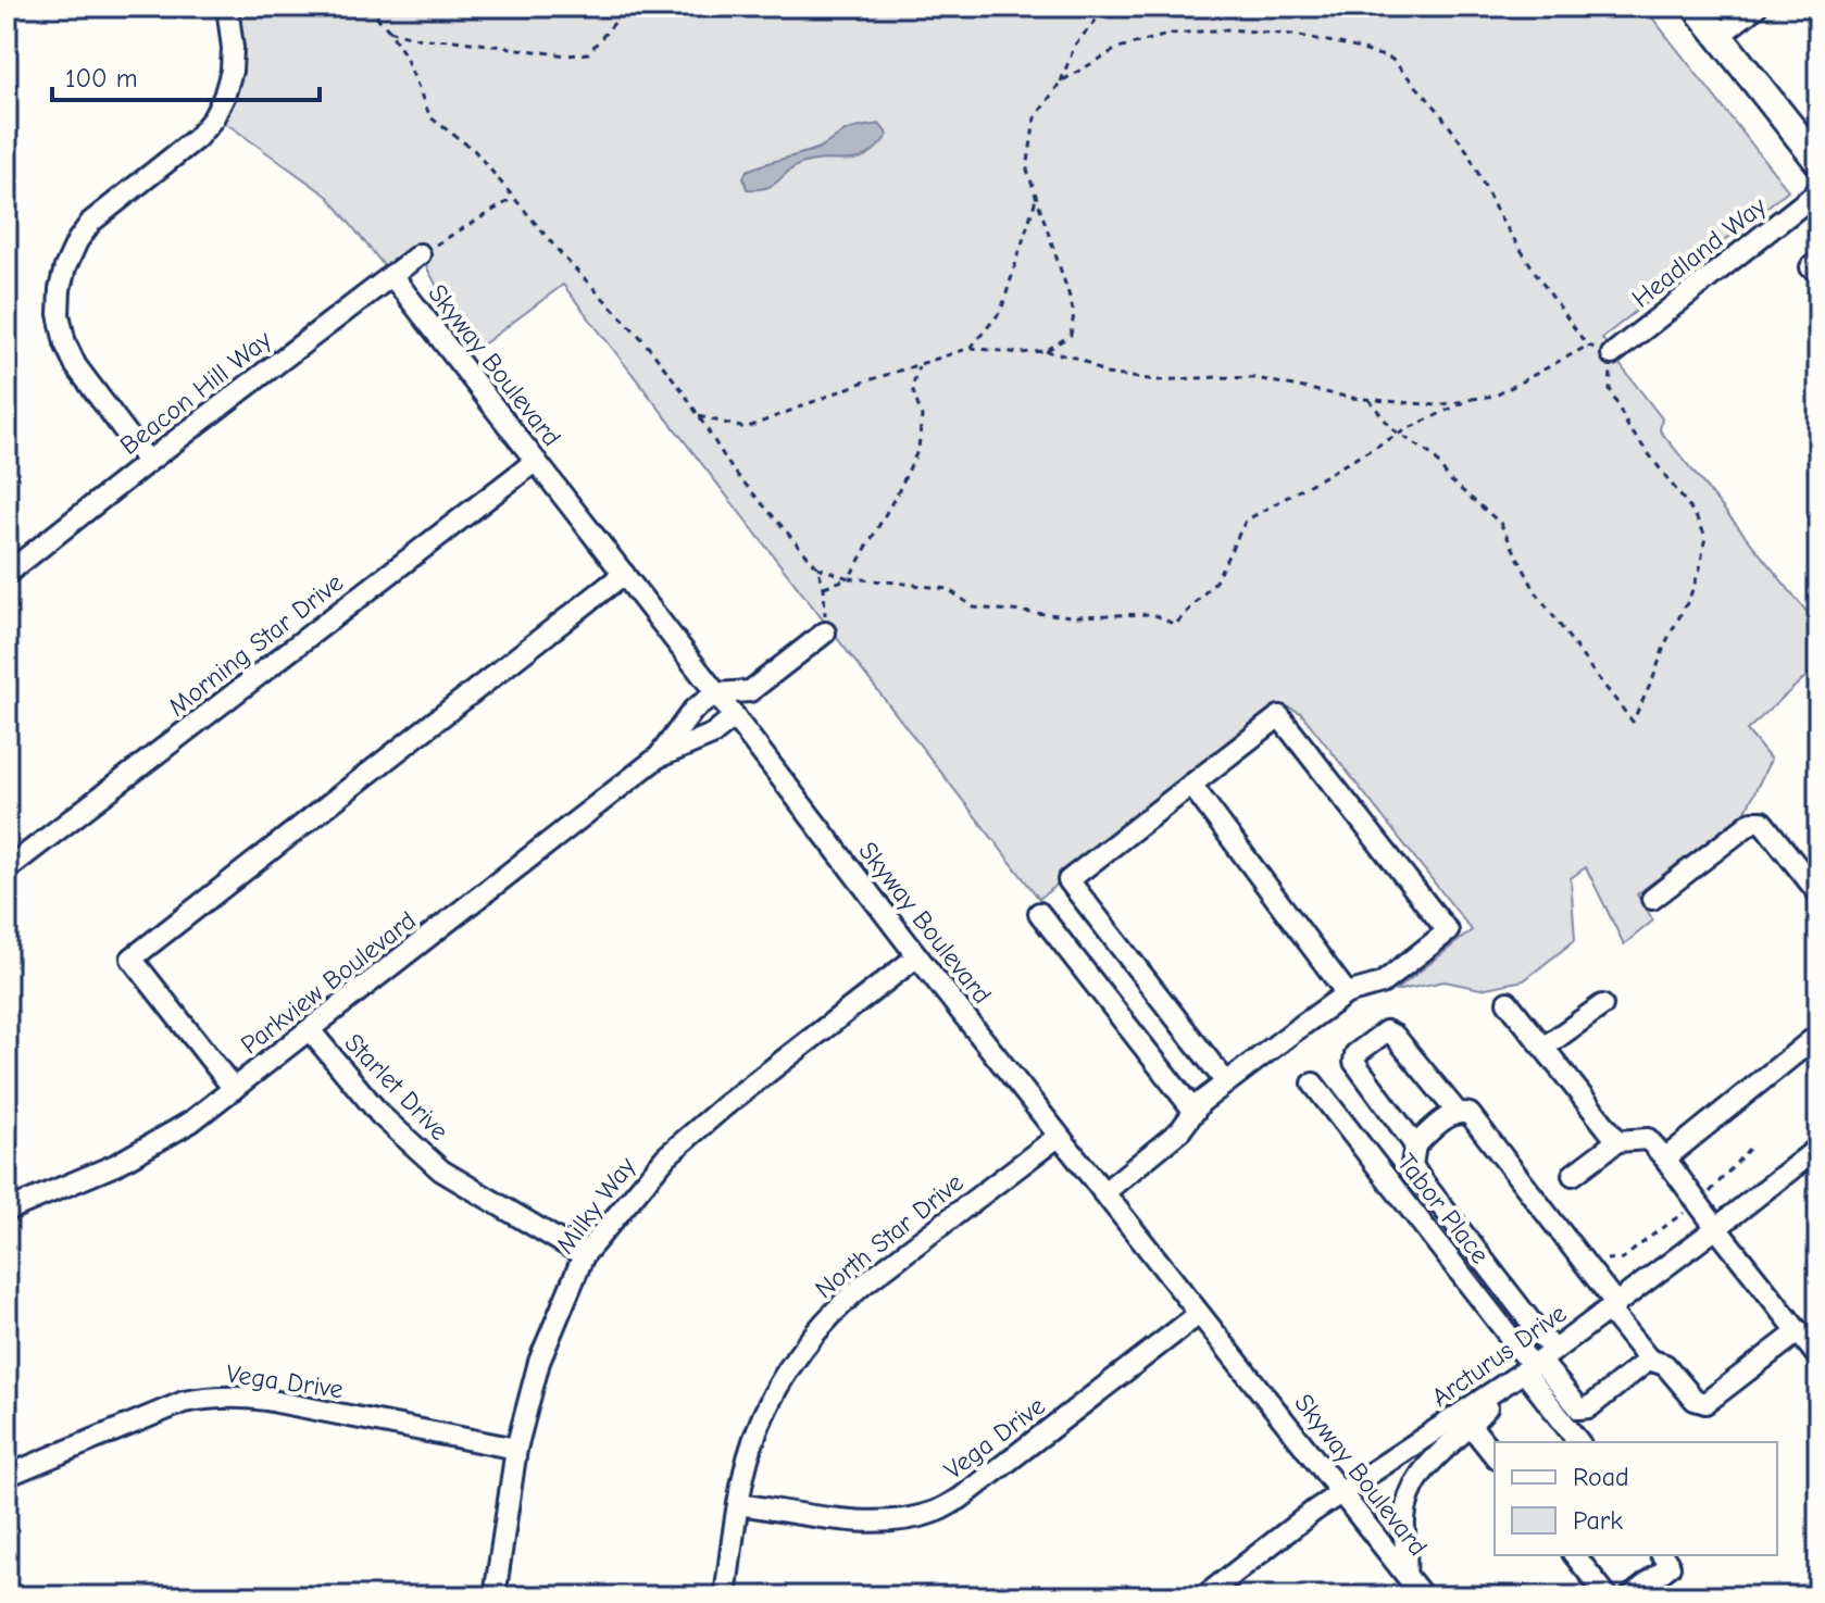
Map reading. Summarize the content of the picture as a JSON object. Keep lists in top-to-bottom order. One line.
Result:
{"streets":{"street":["Headland Way","Skyway Boulevard","Beacon Hill Way","Morning Star Drive","Parkview Boulevard","Starlet Drive","Milky Way","Tabor Place","North Star Drive","Arcturus Drive","Vega Drive"]},"crossings":[["Skyway Boulevard","Beacon Hill Way"],["Skyway Boulevard","Morning Star Drive"],["Skyway Boulevard","Parkview Boulevard"],["Skyway Boulevard","Milky Way"],["Skyway Boulevard","North Star Drive"],["Skyway Boulevard","Arcturus Drive"],["Skyway Boulevard","Vega Drive"],["Parkview Boulevard","Starlet Drive"],["Starlet Drive","Milky Way"],["Milky Way","Vega Drive"],["Tabor Place","Arcturus Drive"],["North Star Drive","Vega Drive"]],"legend":["Road","Park"],"scale_bar":"100 m"}
